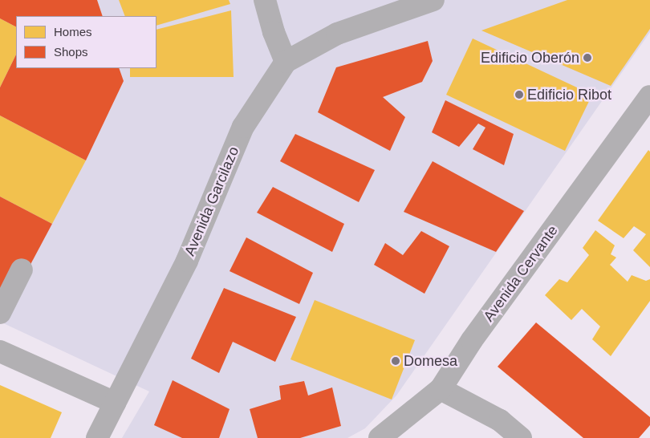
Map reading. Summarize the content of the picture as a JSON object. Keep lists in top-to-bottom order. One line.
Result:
{"streets":{"street":["Avenida Garcilazo","Avenida Cervante"]},"places":["Edificio Oberón","Edificio Ribot","Domesa"],"legend":["Homes","Shops"]}
